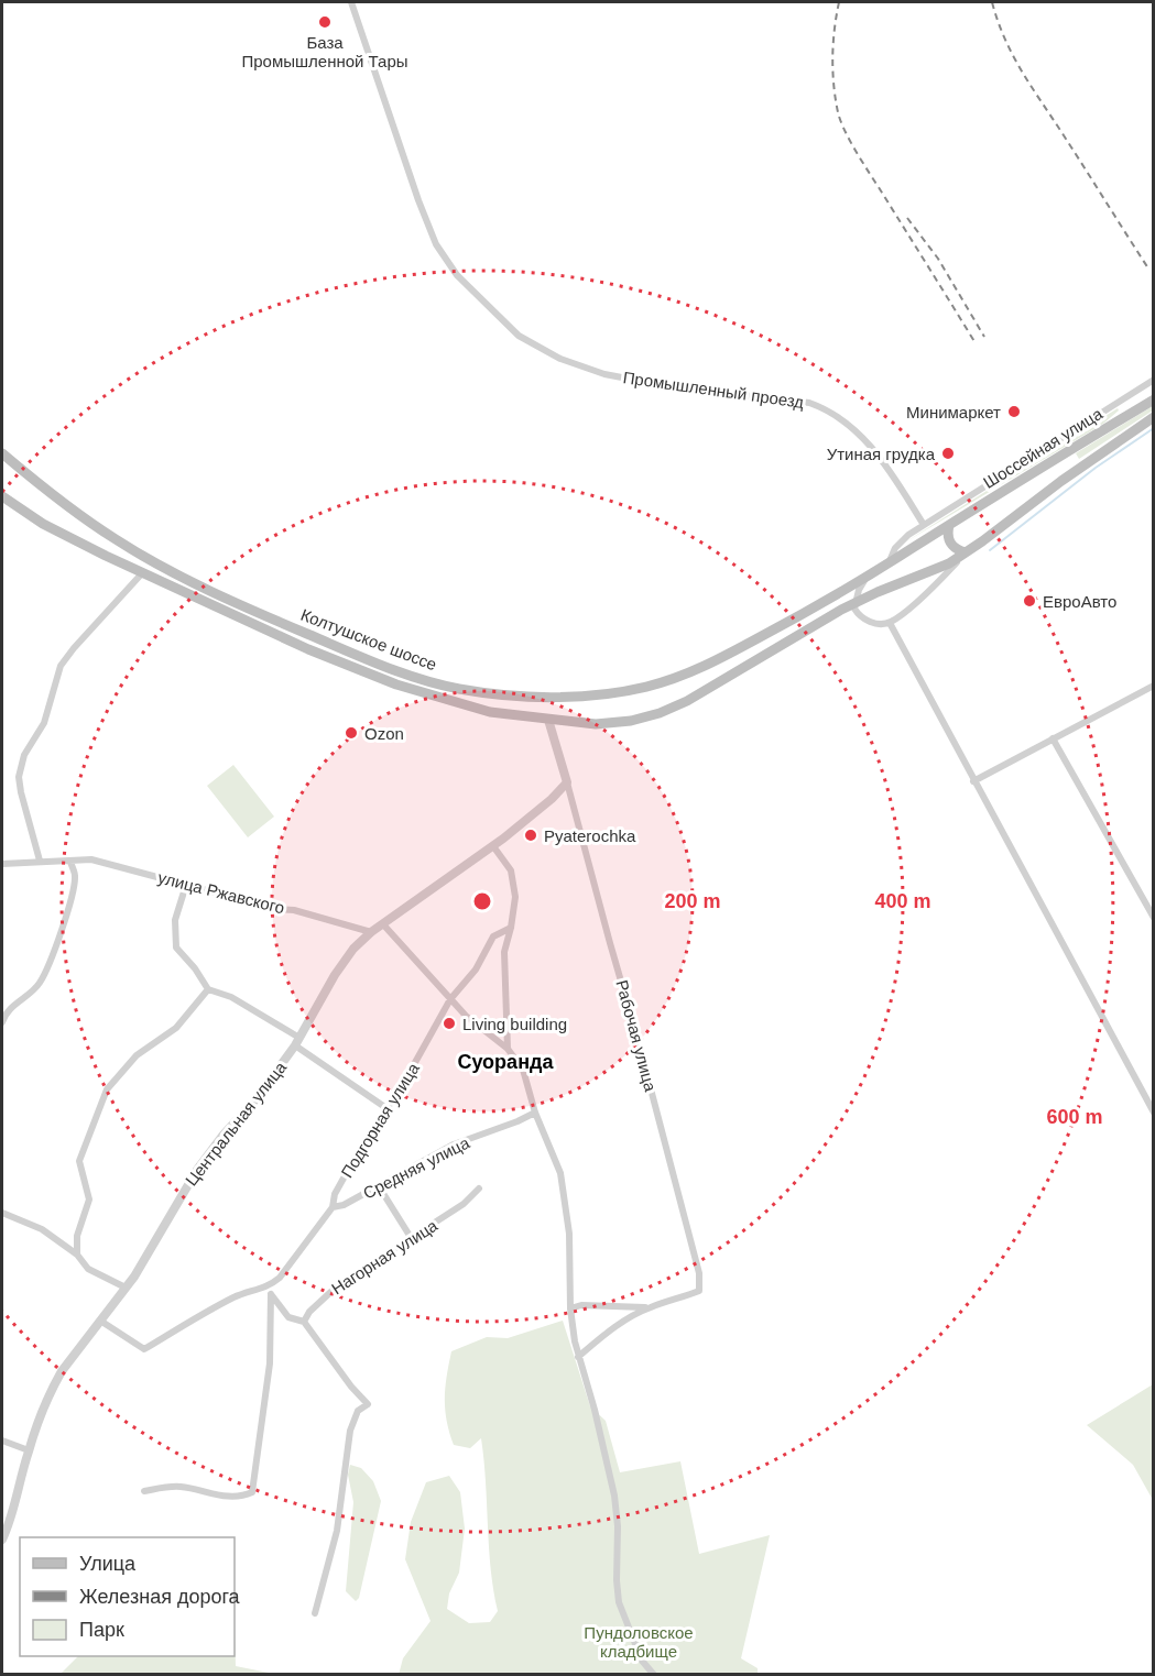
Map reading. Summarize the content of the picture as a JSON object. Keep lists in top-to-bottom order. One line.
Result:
{"streets":{"main road":["Шоссейная улица","Колтушское шоссе"],"street":["Промышленный проезд","улица Ржавского","Рабочая улица","Подгорная улица","Центральная улица","Средняя улица","Нагорная улица"]},"crossings":[["Шоссейная улица","Колтушское шоссе"],["улица Ржавского","Центральная улица"],["Рабочая улица","Центральная улица"],["Подгорная улица","Средняя улица"]],"districts":["Суоранда"],"parks":["Пундоловское кладбище"],"places":["База Промышленной Тары","Минимаркет","Утиная грудка","ЕвроАвто","Ozon","Pyaterochka","Living building"],"legend":["Улица","Железная дорога","Парк"],"rings":["200 m","400 m","600 m"]}
